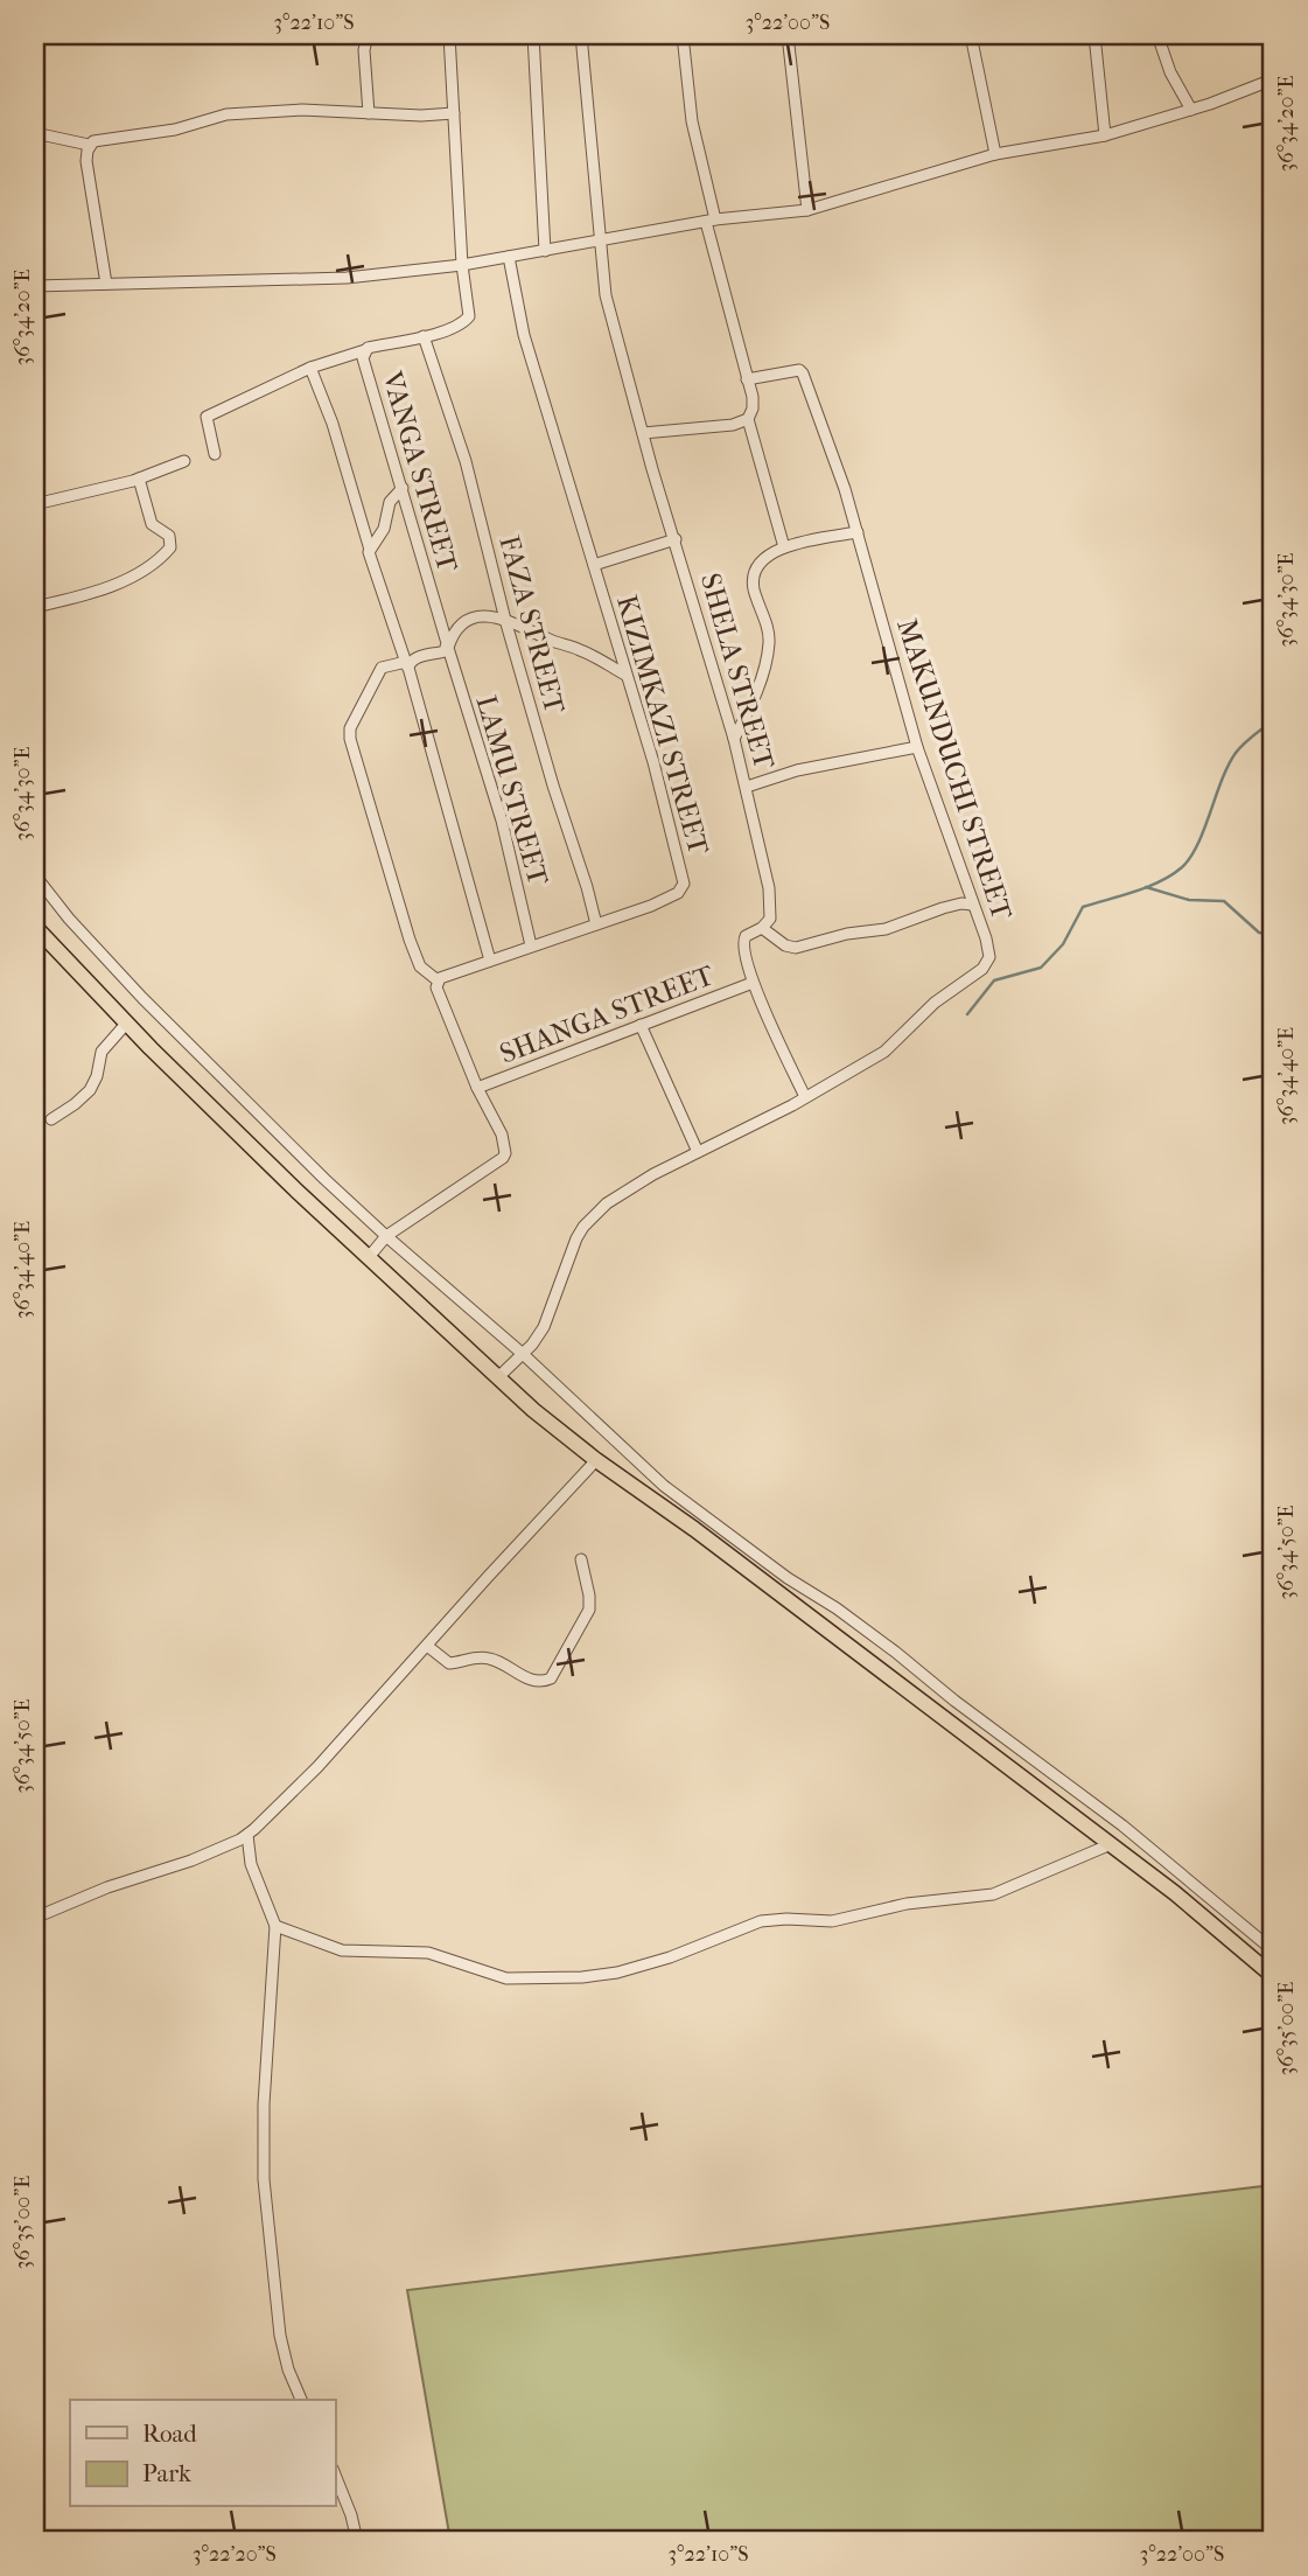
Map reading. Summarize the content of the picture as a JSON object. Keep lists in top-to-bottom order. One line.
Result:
{"streets":{"street":["VANGA STREET","FAZA STREET","SHELA STREET","KIZIMKAZI STREET","MAKUNDUCHI STREET","LAMU STREET","SHANGA STREET"]},"crossings":[["VANGA STREET","FAZA STREET"],["VANGA STREET","LAMU STREET"],["FAZA STREET","KIZIMKAZI STREET"],["SHELA STREET","MAKUNDUCHI STREET"],["SHELA STREET","SHANGA STREET"],["KIZIMKAZI STREET","LAMU STREET"]],"legend":["Road","Park"],"coordinates":["3°22'10\"S","3°22'00\"S","36°34'20\"E","36°34'30\"E","36°34'40\"E","36°34'50\"E","36°35'00\"E","3°22'20\"S"]}
